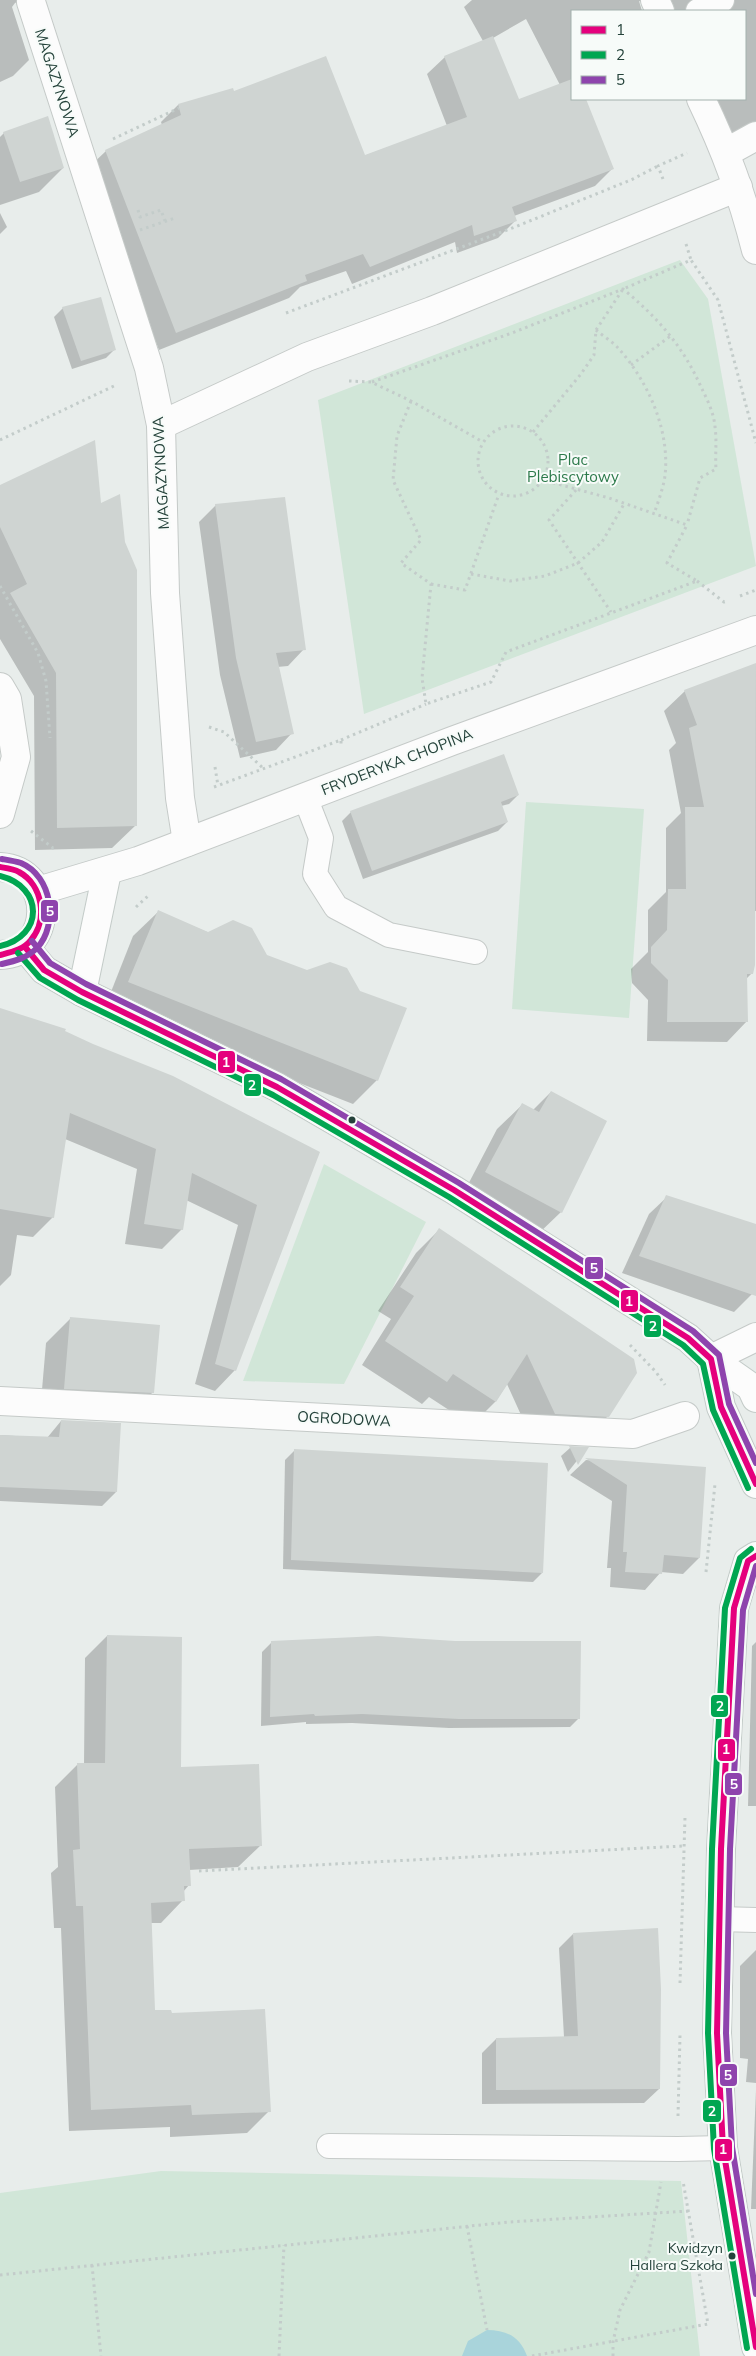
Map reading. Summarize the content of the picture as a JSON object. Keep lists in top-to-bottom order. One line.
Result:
{"streets":{"street":["MAGAZYNOWA","FRYDERYKA CHOPINA","OGRODOWA"]},"crossings":[["MAGAZYNOWA","FRYDERYKA CHOPINA"]],"parks":["Plac Plebiscytowy"],"places":["Kwidzyn Hallera Szkoła"],"lines":["transit line 5","transit line 1","transit line 2"],"legend":["1","2","5"]}
